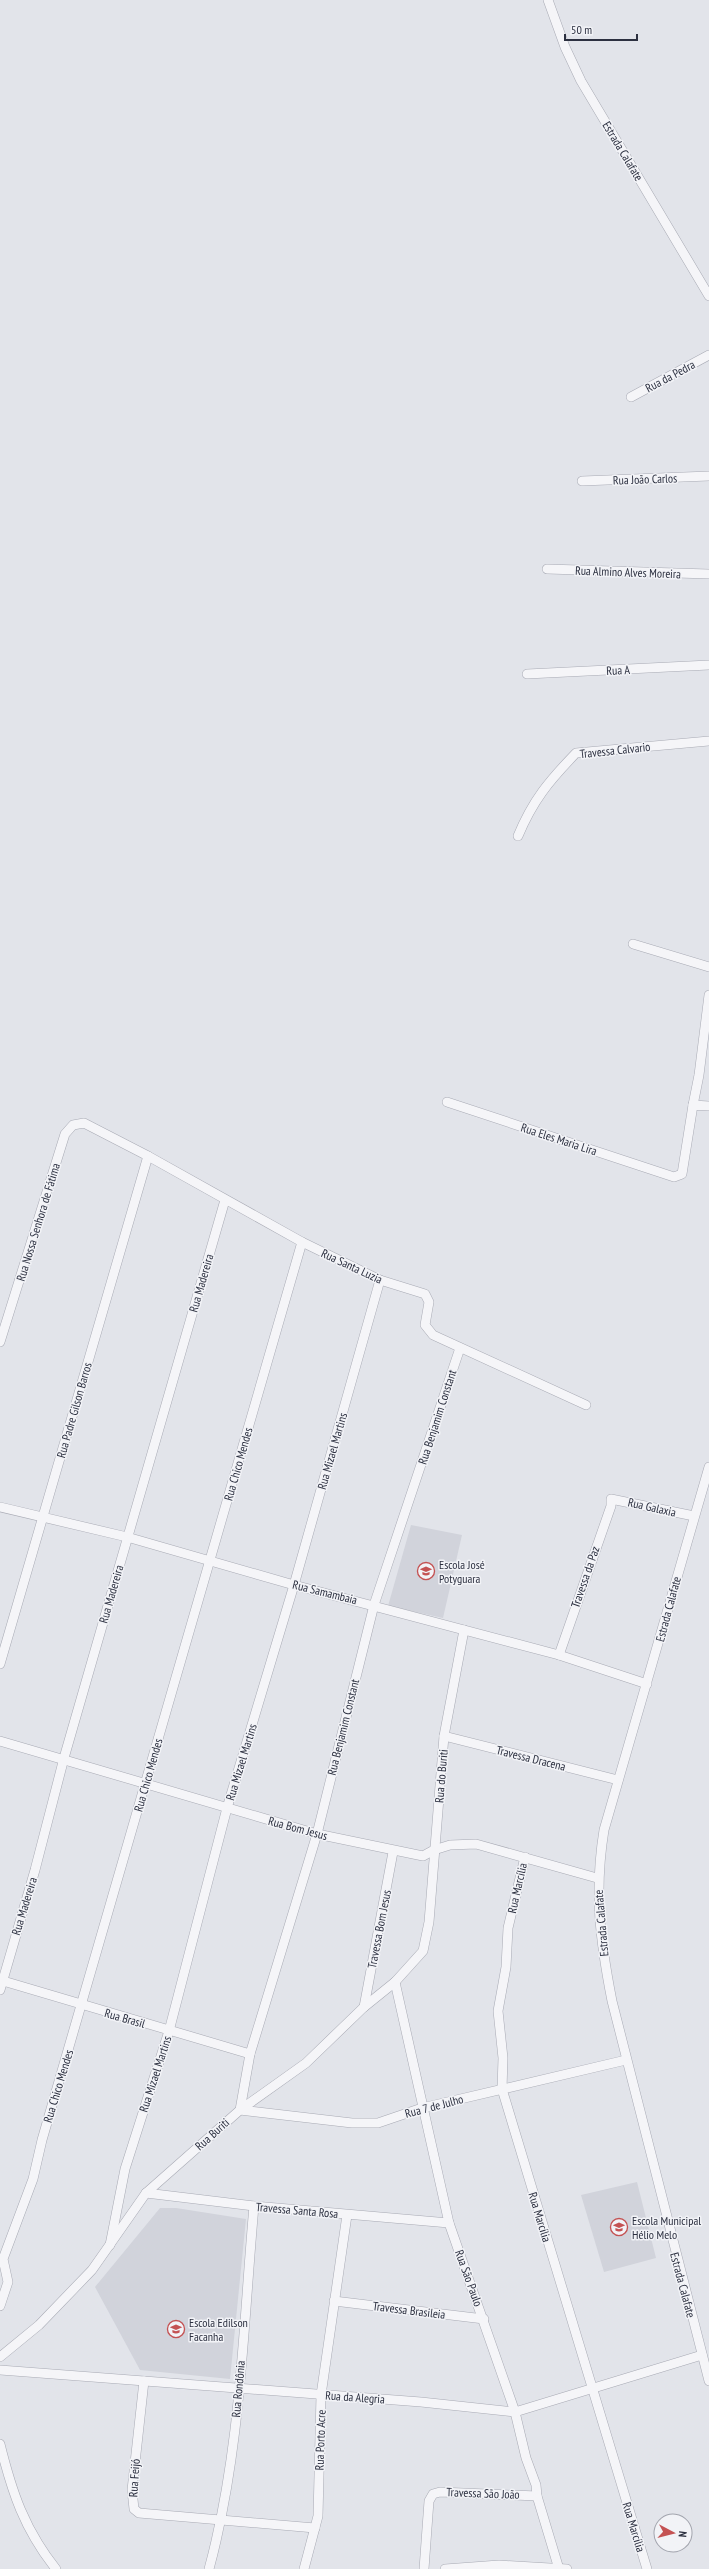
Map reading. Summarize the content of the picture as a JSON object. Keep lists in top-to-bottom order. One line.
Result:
{"streets":{"street":["Estrada Calafate","Rua da Pedra","Rua João Carlos","Rua Almino Alves Moreira","Rua A","Travessa Calvario","Rua Eles Maria Lira","Rua Nossa Senhora de Fátima","Rua Santa Luzia","Rua Madereira","Rua Padre Gilson Barros","Rua Benjamim Constant","Rua Mizael Martins","Rua Chico Mendes","Rua Galaxia","Travessa da Paz","Rua Samambaia","Travessa Dracena","Rua do Buriti","Rua Bom Jesus","Rua Marcília","Travessa Bom Jesus","Rua Brasil","Rua 7 de Julho","Rua Buriti","Travessa Santa Rosa","Rua São Paulo","Travessa Brasileia","Rua Rondônia","Rua da Alegria","Rua Porto Acre","Rua Feijó","Travessa São João"]},"crossings":[["Estrada Calafate","Rua Galaxia"],["Estrada Calafate","Rua Samambaia"],["Estrada Calafate","Travessa Dracena"],["Estrada Calafate","Rua Bom Jesus"],["Estrada Calafate","Rua 7 de Julho"],["Estrada Calafate","Rua da Alegria"],["Rua Nossa Senhora de Fátima","Rua Santa Luzia"],["Rua Santa Luzia","Rua Madereira"],["Rua Santa Luzia","Rua Padre Gilson Barros"],["Rua Santa Luzia","Rua Benjamim Constant"],["Rua Santa Luzia","Rua Mizael Martins"],["Rua Santa Luzia","Rua Chico Mendes"],["Rua Madereira","Rua Samambaia"],["Rua Madereira","Rua Bom Jesus"],["Rua Madereira","Rua Brasil"],["Rua Padre Gilson Barros","Rua Samambaia"],["Rua Benjamim Constant","Rua Samambaia"],["Rua Benjamim Constant","Rua Bom Jesus"],["Rua Benjamim Constant","Rua Brasil"],["Rua Benjamim Constant","Rua 7 de Julho"],["Rua Benjamim Constant","Rua Buriti"],["Rua Mizael Martins","Rua Samambaia"],["Rua Mizael Martins","Rua Bom Jesus"],["Rua Mizael Martins","Rua Brasil"],["Rua Mizael Martins","Rua Buriti"],["Rua Chico Mendes","Rua Samambaia"],["Rua Chico Mendes","Rua Bom Jesus"],["Rua Chico Mendes","Rua Brasil"],["Rua Galaxia","Travessa da Paz"],["Travessa da Paz","Rua Samambaia"],["Rua Samambaia","Rua do Buriti"],["Travessa Dracena","Rua do Buriti"],["Rua do Buriti","Rua Bom Jesus"],["Rua do Buriti","Rua Buriti"],["Rua Bom Jesus","Rua Marcília"],["Rua Bom Jesus","Travessa Bom Jesus"],["Rua Marcília","Rua 7 de Julho"],["Rua Marcília","Rua da Alegria"],["Travessa Bom Jesus","Rua Buriti"],["Rua 7 de Julho","Rua Buriti"],["Rua 7 de Julho","Rua São Paulo"],["Rua Buriti","Travessa Santa Rosa"],["Rua Buriti","Rua São Paulo"],["Travessa Santa Rosa","Rua São Paulo"],["Travessa Santa Rosa","Rua Rondônia"],["Travessa Santa Rosa","Rua Porto Acre"],["Rua São Paulo","Travessa Brasileia"],["Rua São Paulo","Rua da Alegria"],["Rua São Paulo","Travessa São João"],["Travessa Brasileia","Rua Porto Acre"],["Rua Rondônia","Rua da Alegria"],["Rua Rondônia","Rua Feijó"],["Rua da Alegria","Rua Porto Acre"],["Rua da Alegria","Rua Feijó"],["Rua Porto Acre","Rua Feijó"]],"places":{"school or university":["Escola José Potyguara","Escola Municipal Hélio Melo","Escola Edilson Facanha"]},"scale_bar":"50 m","north":"right"}
